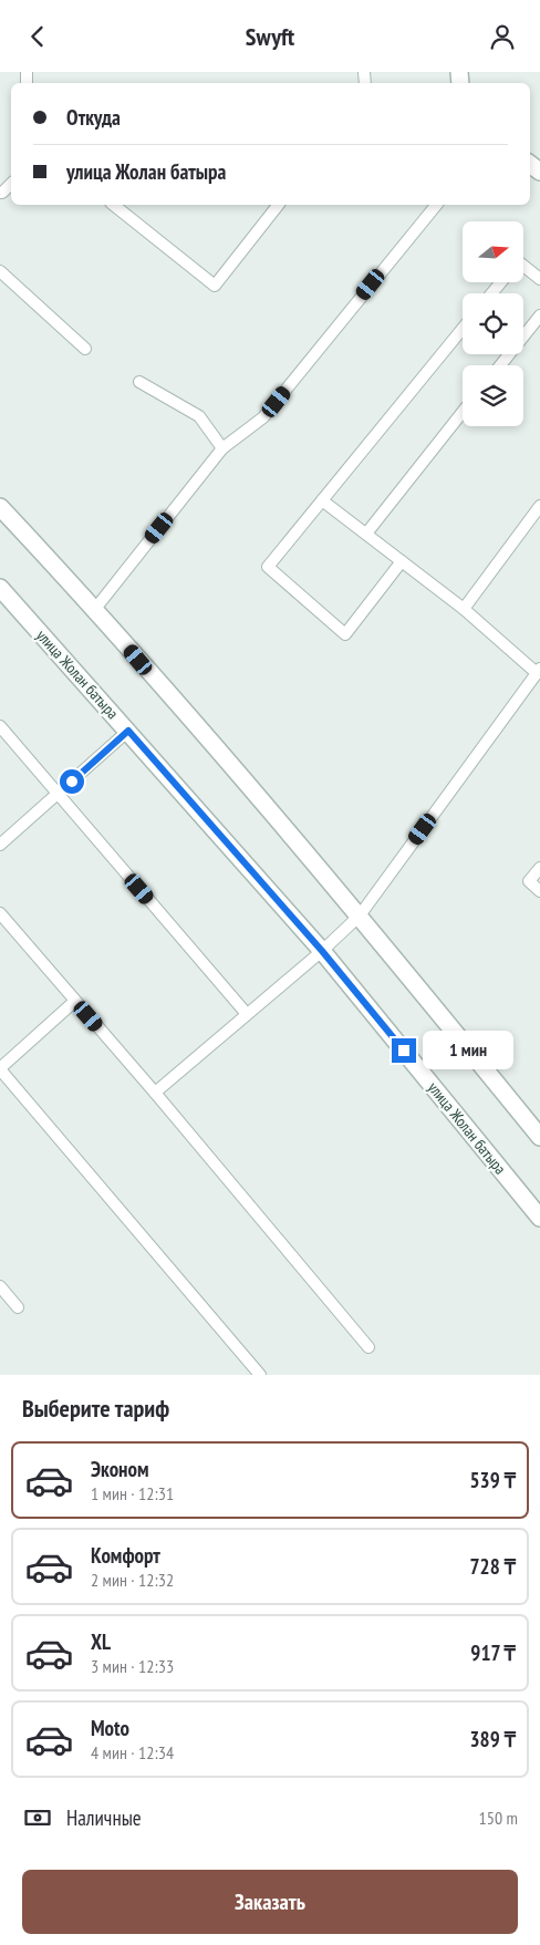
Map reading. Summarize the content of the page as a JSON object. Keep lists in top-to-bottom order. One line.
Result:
{"streets":{"street":["улица Жолан батыра"]},"north":"right","page":{"header":"Swyft","banner":["Откуда","улица Жолан батыра"],"bubble":"1 мин","heading":"Выберите тариф","list":[{"name":"Эконом","note":"1 мин · 12:31","value":"539 ₸"},{"name":"Комфорт","note":"2 мин · 12:32","value":"728 ₸"},{"name":"XL","note":"3 мин · 12:33","value":"917 ₸"},{"name":"Moto","note":"4 мин · 12:34","value":"389 ₸"}],"pay":["Наличные","150 m"],"buttons":"Заказать"}}
